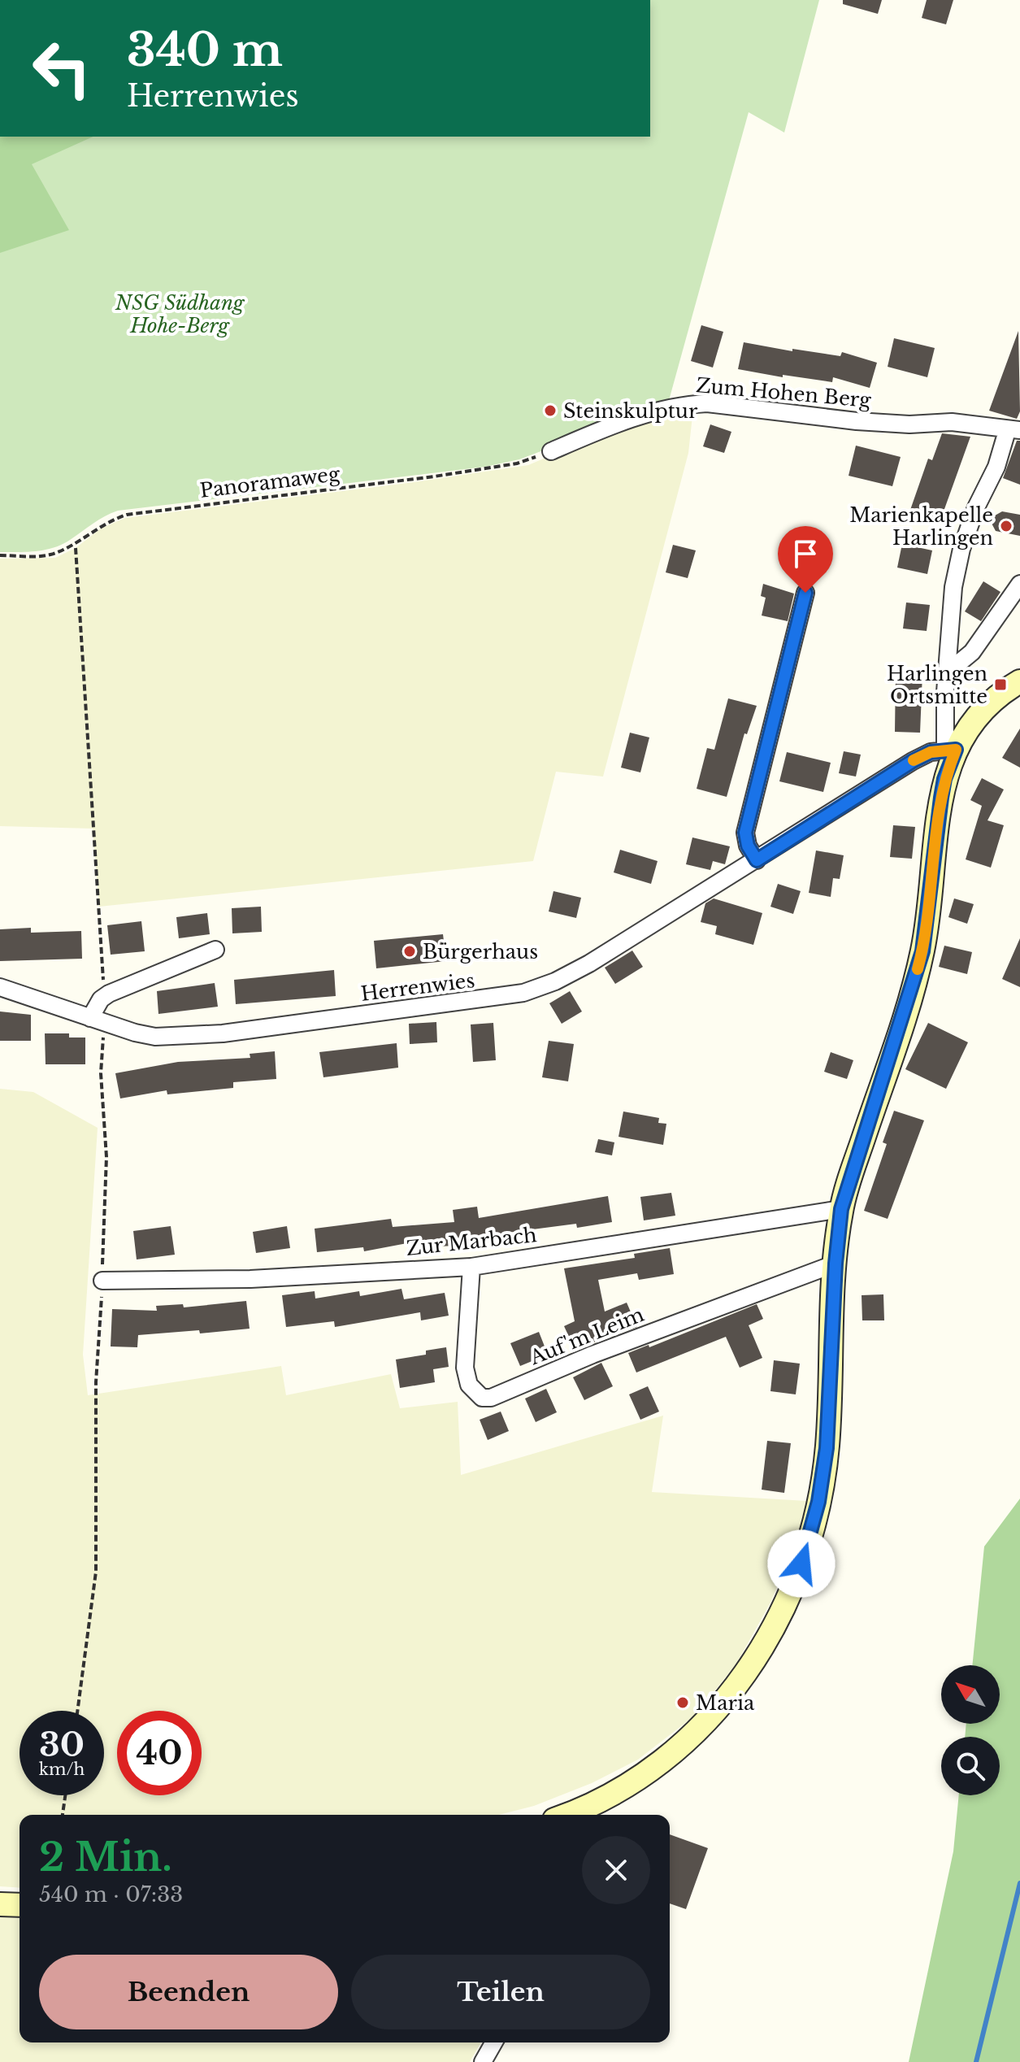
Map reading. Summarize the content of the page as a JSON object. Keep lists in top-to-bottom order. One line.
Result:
{"streets":{"street":["Zum Hohen Berg","Herrenwies","Zur Marbach","Auf'm Leim"],"path":["Panoramaweg"]},"crossings":[["Zum Hohen Berg","Panoramaweg"],["Zur Marbach","Auf'm Leim"]],"parks":["NSG Südhang Hohe-Berg"],"places":{"other":["Steinskulptur","Marienkapelle Harlingen","Bürgerhaus","Maria"],"transit":["Harlingen Ortsmitte"]},"north":"top left","page":{"turn":["340 m","Herrenwies"],"speed":"30 km/h","limit":"40","heading":["2 Min.","540 m · 07:33"],"buttons":["Beenden","Teilen"]}}
